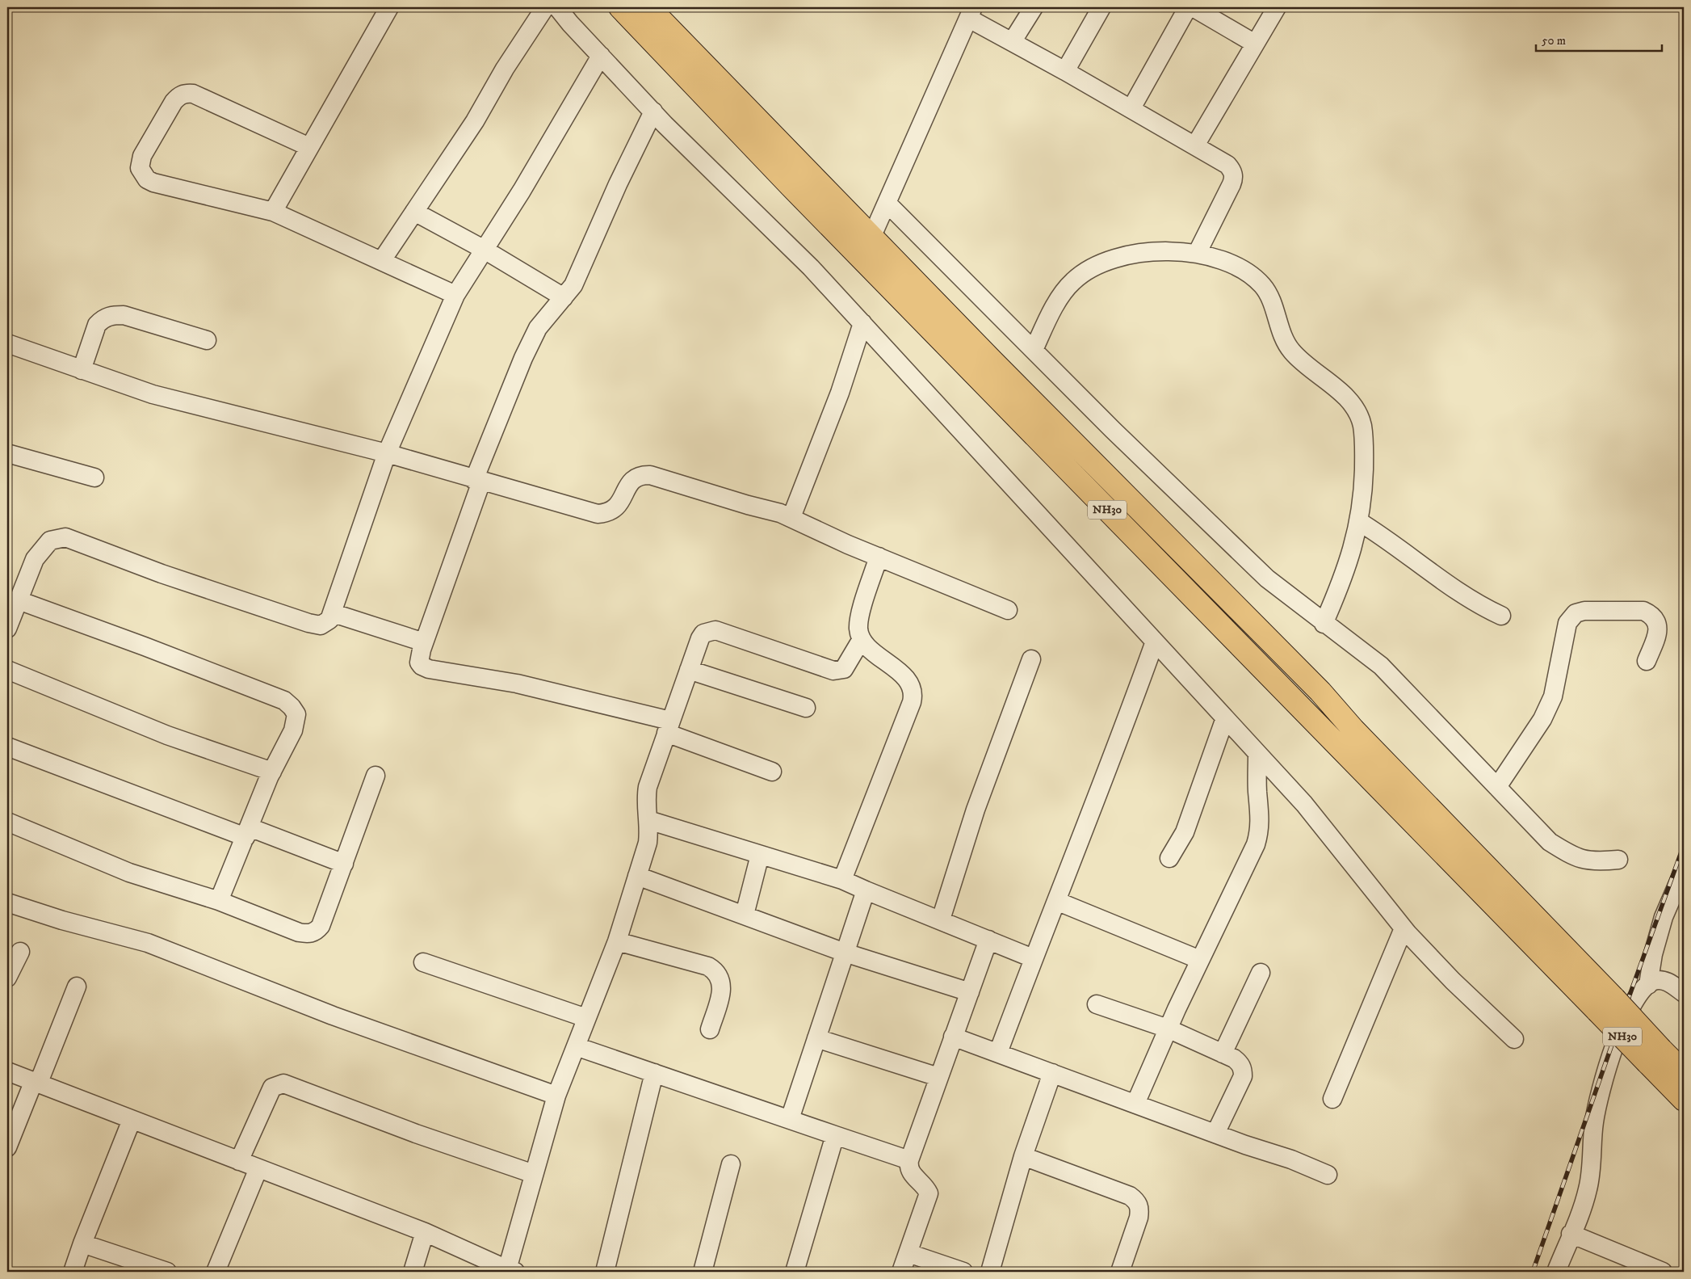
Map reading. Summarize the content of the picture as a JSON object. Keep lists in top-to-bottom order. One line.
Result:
{"streets":{"highway":["NH30"]},"scale_bar":"50 m"}
